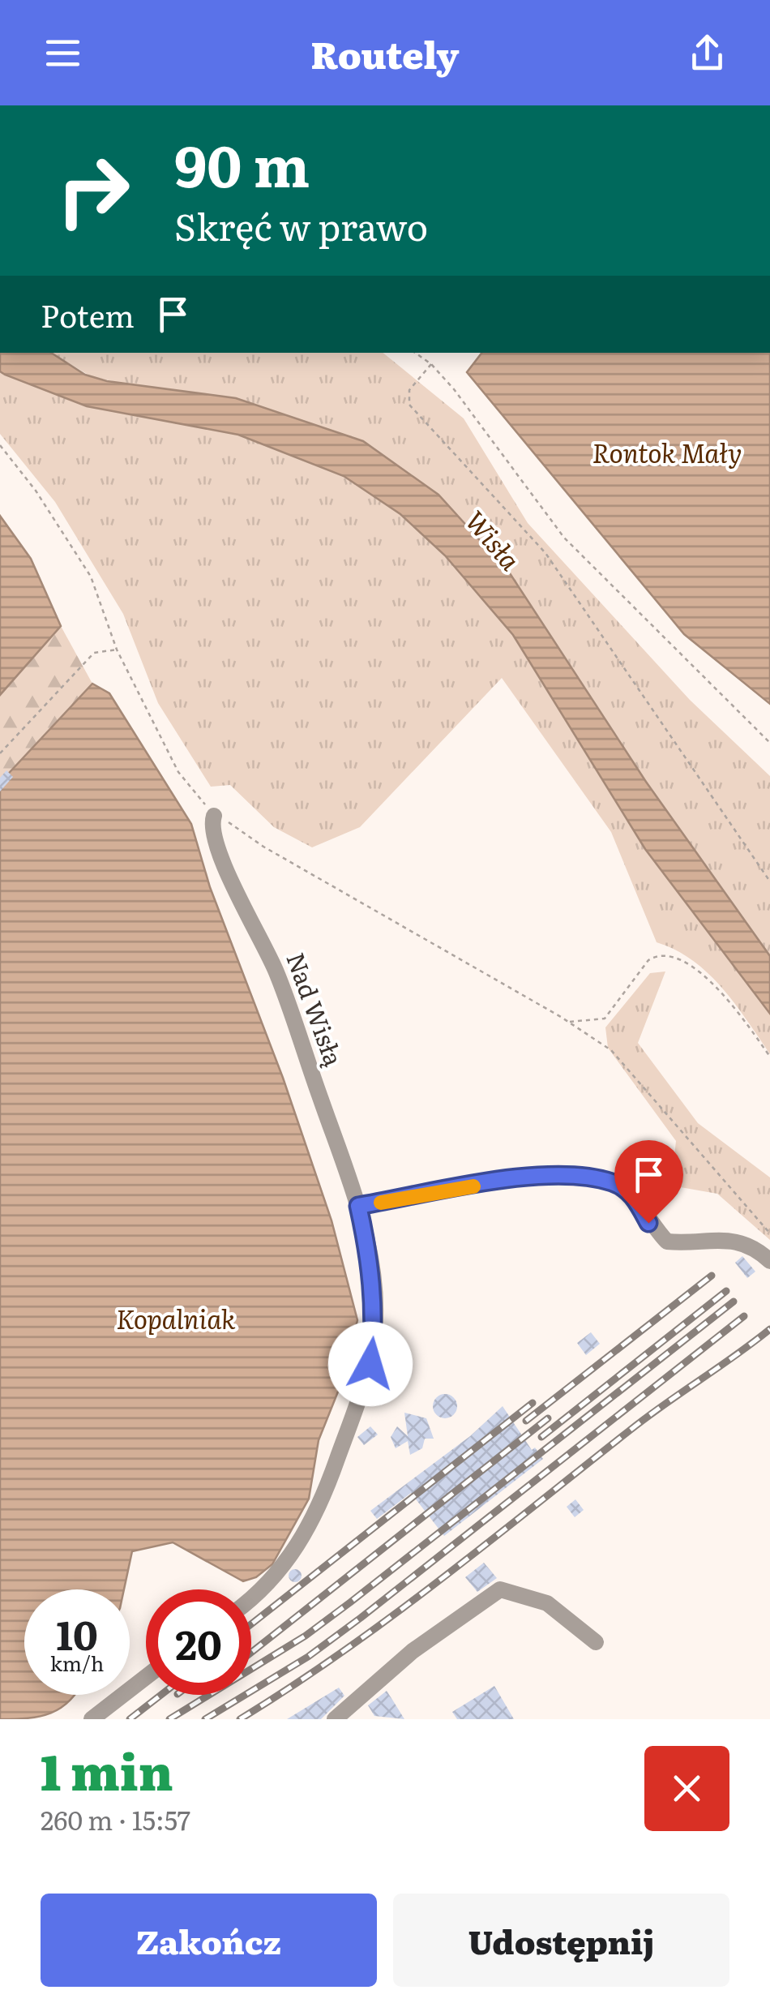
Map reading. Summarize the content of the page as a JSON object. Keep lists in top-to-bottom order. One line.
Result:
{"streets":{"lane":["Nad Wisłą"]},"water":["Rontok Mały","Wisła","Kopalniak"],"page":{"header":"Routely","turn":["90 m","Skręć w prawo"],"then":"Potem","speed":"10 km/h","limit":"20","heading":["1 min","260 m · 15:57"],"buttons":["Zakończ","Udostępnij"]}}
